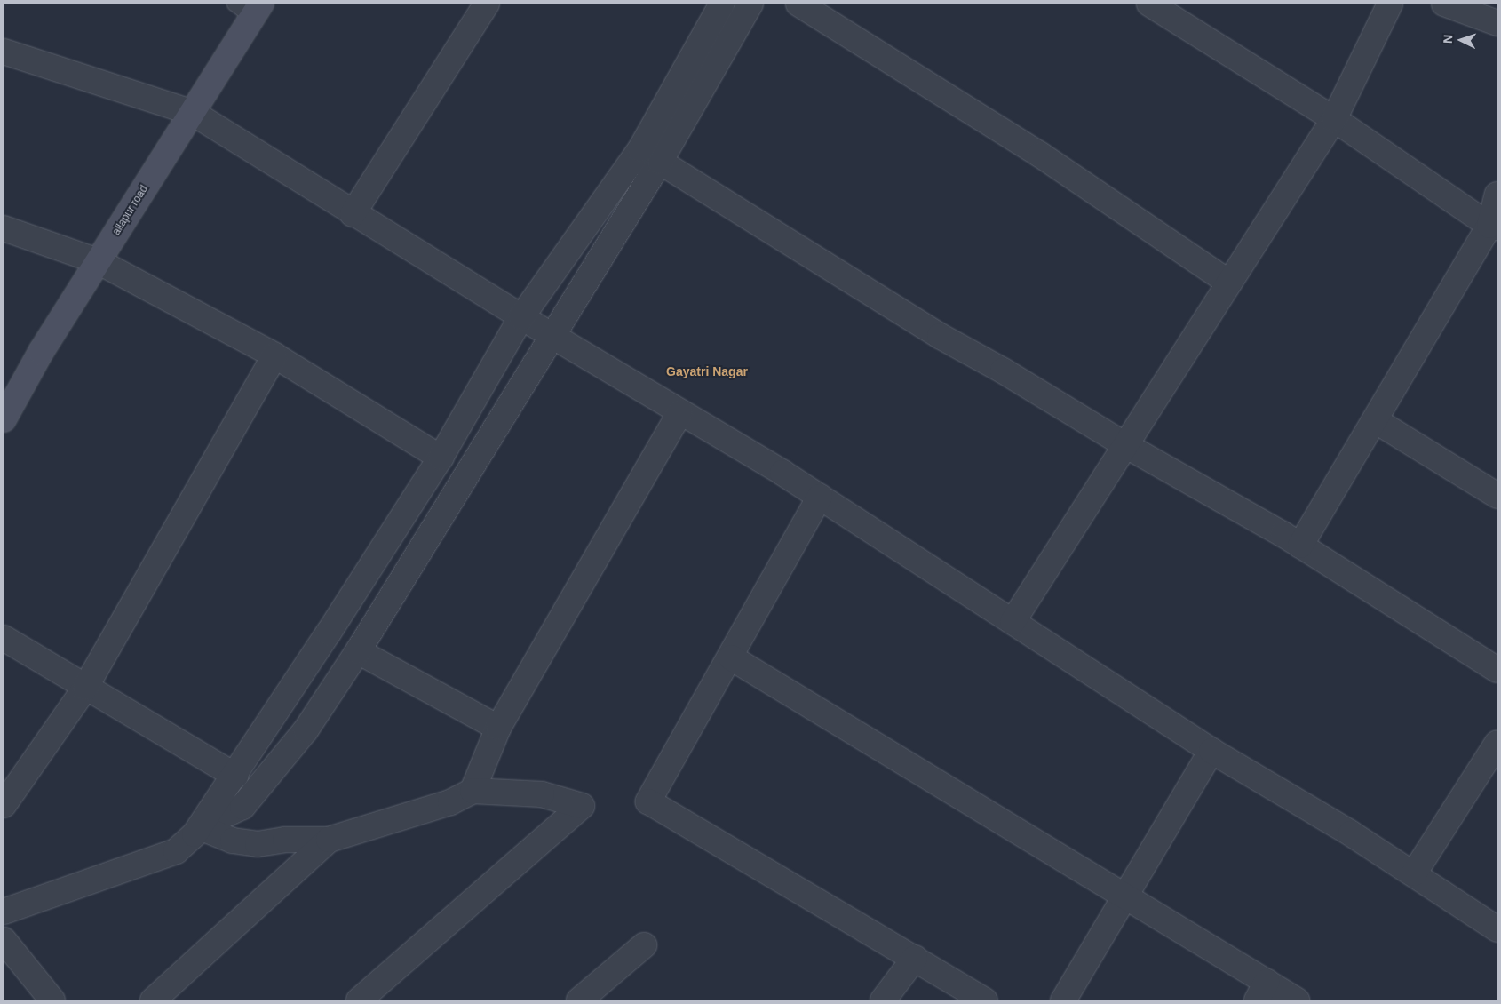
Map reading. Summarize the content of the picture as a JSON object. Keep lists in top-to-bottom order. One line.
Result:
{"streets":{"main road":["allapur road"]},"districts":["Gayatri Nagar"],"north":"left"}
